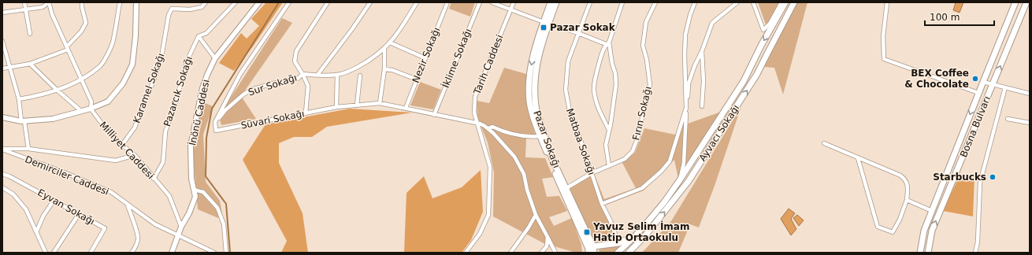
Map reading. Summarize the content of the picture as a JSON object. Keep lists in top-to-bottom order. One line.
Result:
{"streets":{"main road":["Bosna Bulvarı","Ayvacı Sokağı","Pazar Sokağı"],"street":["Nezir Sokağı","İklime Sokağı","Tarih Caddesi","Sur Sokağı","Karamel Sokağı","Pazarcık Sokağı","İnönü Caddesi","Fırın Sokağı","Süvari Sokağı","Matbaa Sokağı","Milliyet Caddesi","Demirciler Caddesi","Eyvan Sokağı"]},"crossings":[["Nezir Sokağı","Süvari Sokağı"],["İklime Sokağı","Süvari Sokağı"],["Tarih Caddesi","Süvari Sokağı"],["Sur Sokağı","Süvari Sokağı"],["Karamel Sokağı","Milliyet Caddesi"],["Pazarcık Sokağı","Milliyet Caddesi"],["İnönü Caddesi","Milliyet Caddesi"],["İnönü Caddesi","Demirciler Caddesi"],["Fırın Sokağı","Pazar Sokağı"],["Fırın Sokağı","Matbaa Sokağı"]],"places":{"transit":["Pazar Sokak","Yavuz Selim İmam Hatip Ortaokulu"],"other":["BEX Coffee & Chocolate","Starbucks"]},"scale_bar":"100 m"}
